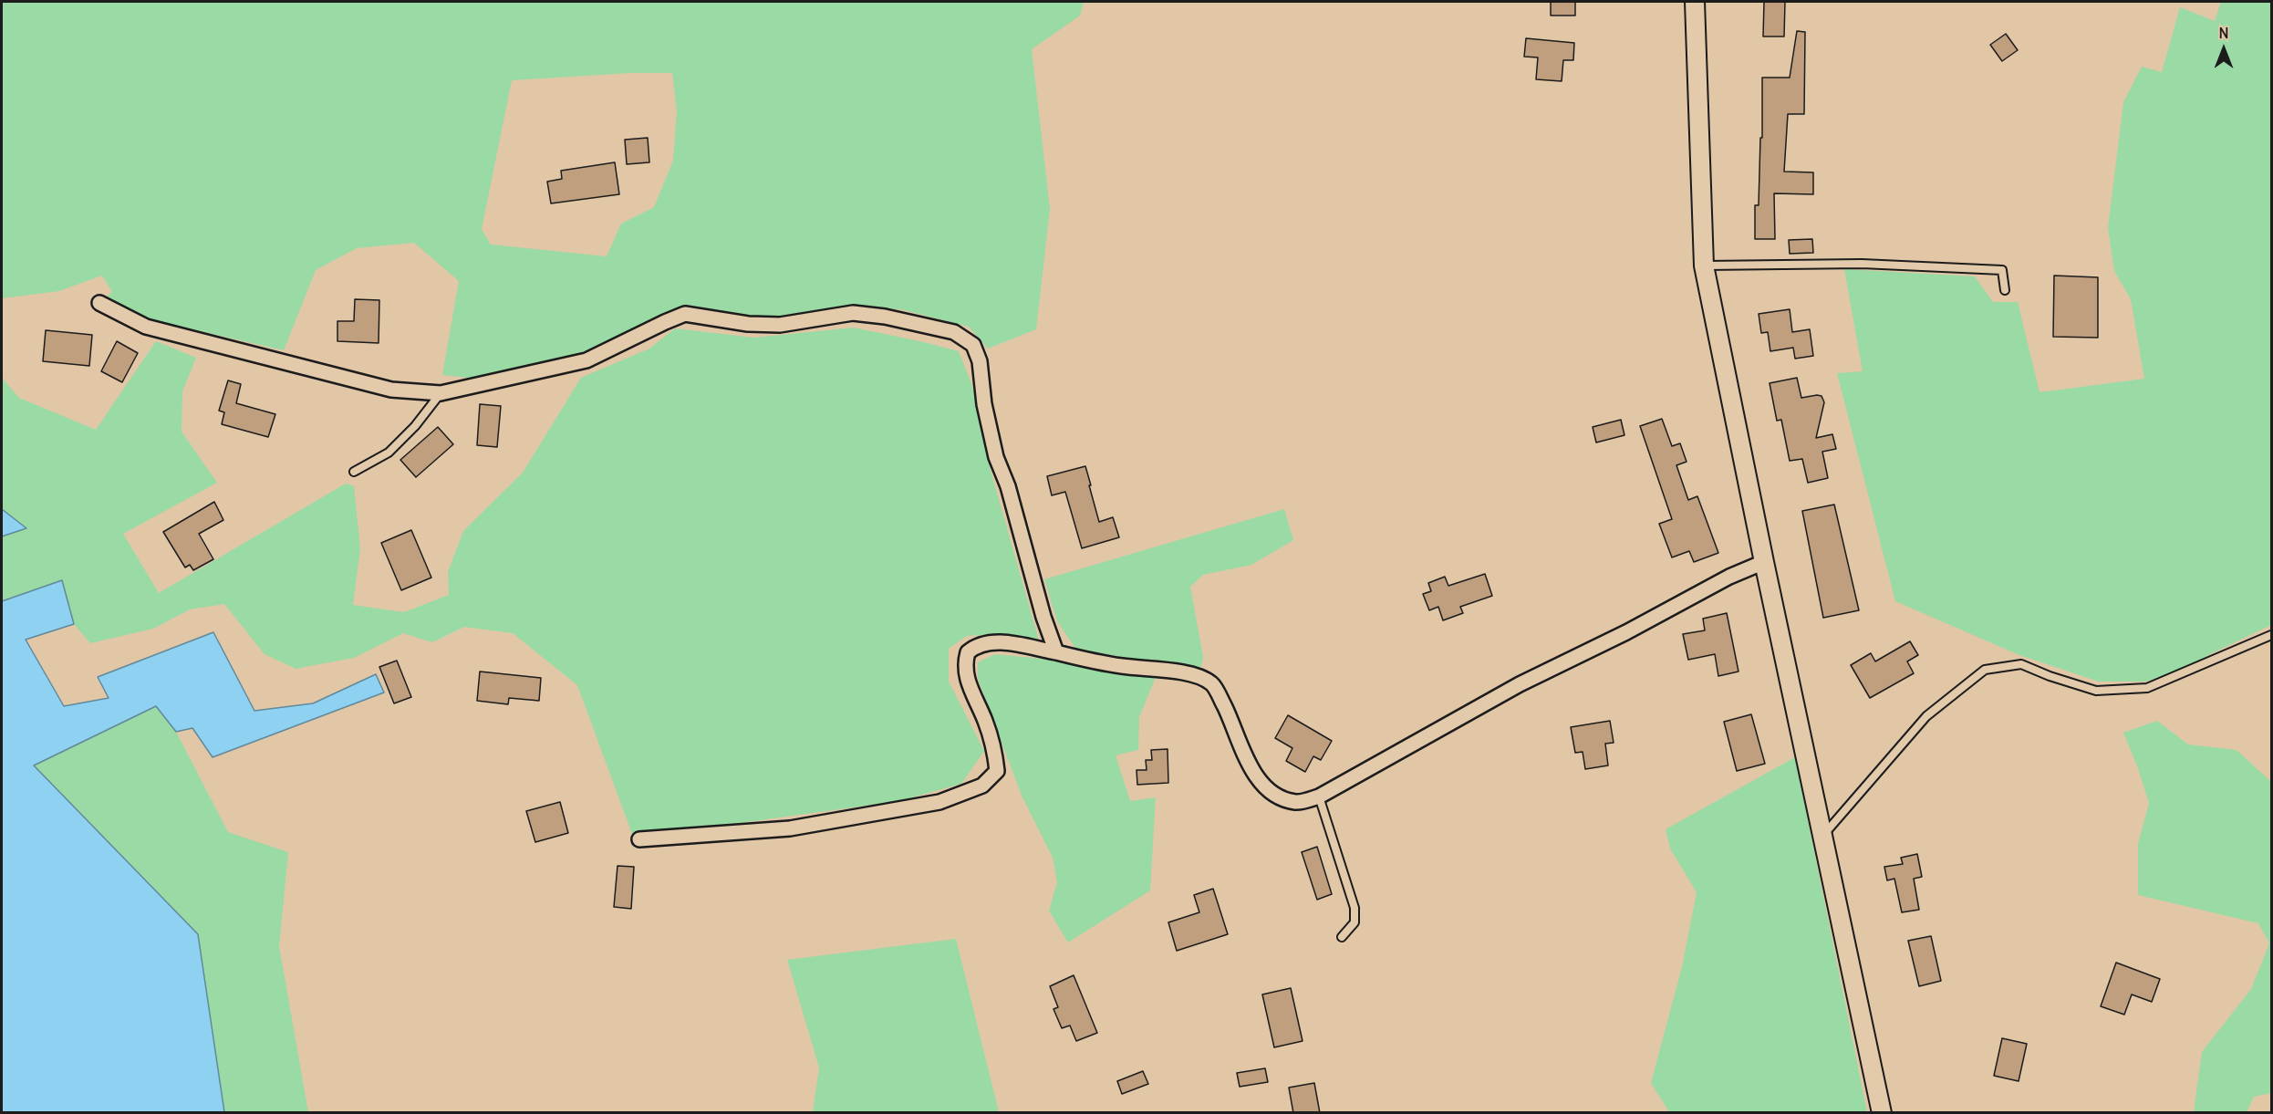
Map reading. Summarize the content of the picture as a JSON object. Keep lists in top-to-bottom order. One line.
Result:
{"north":"top"}
